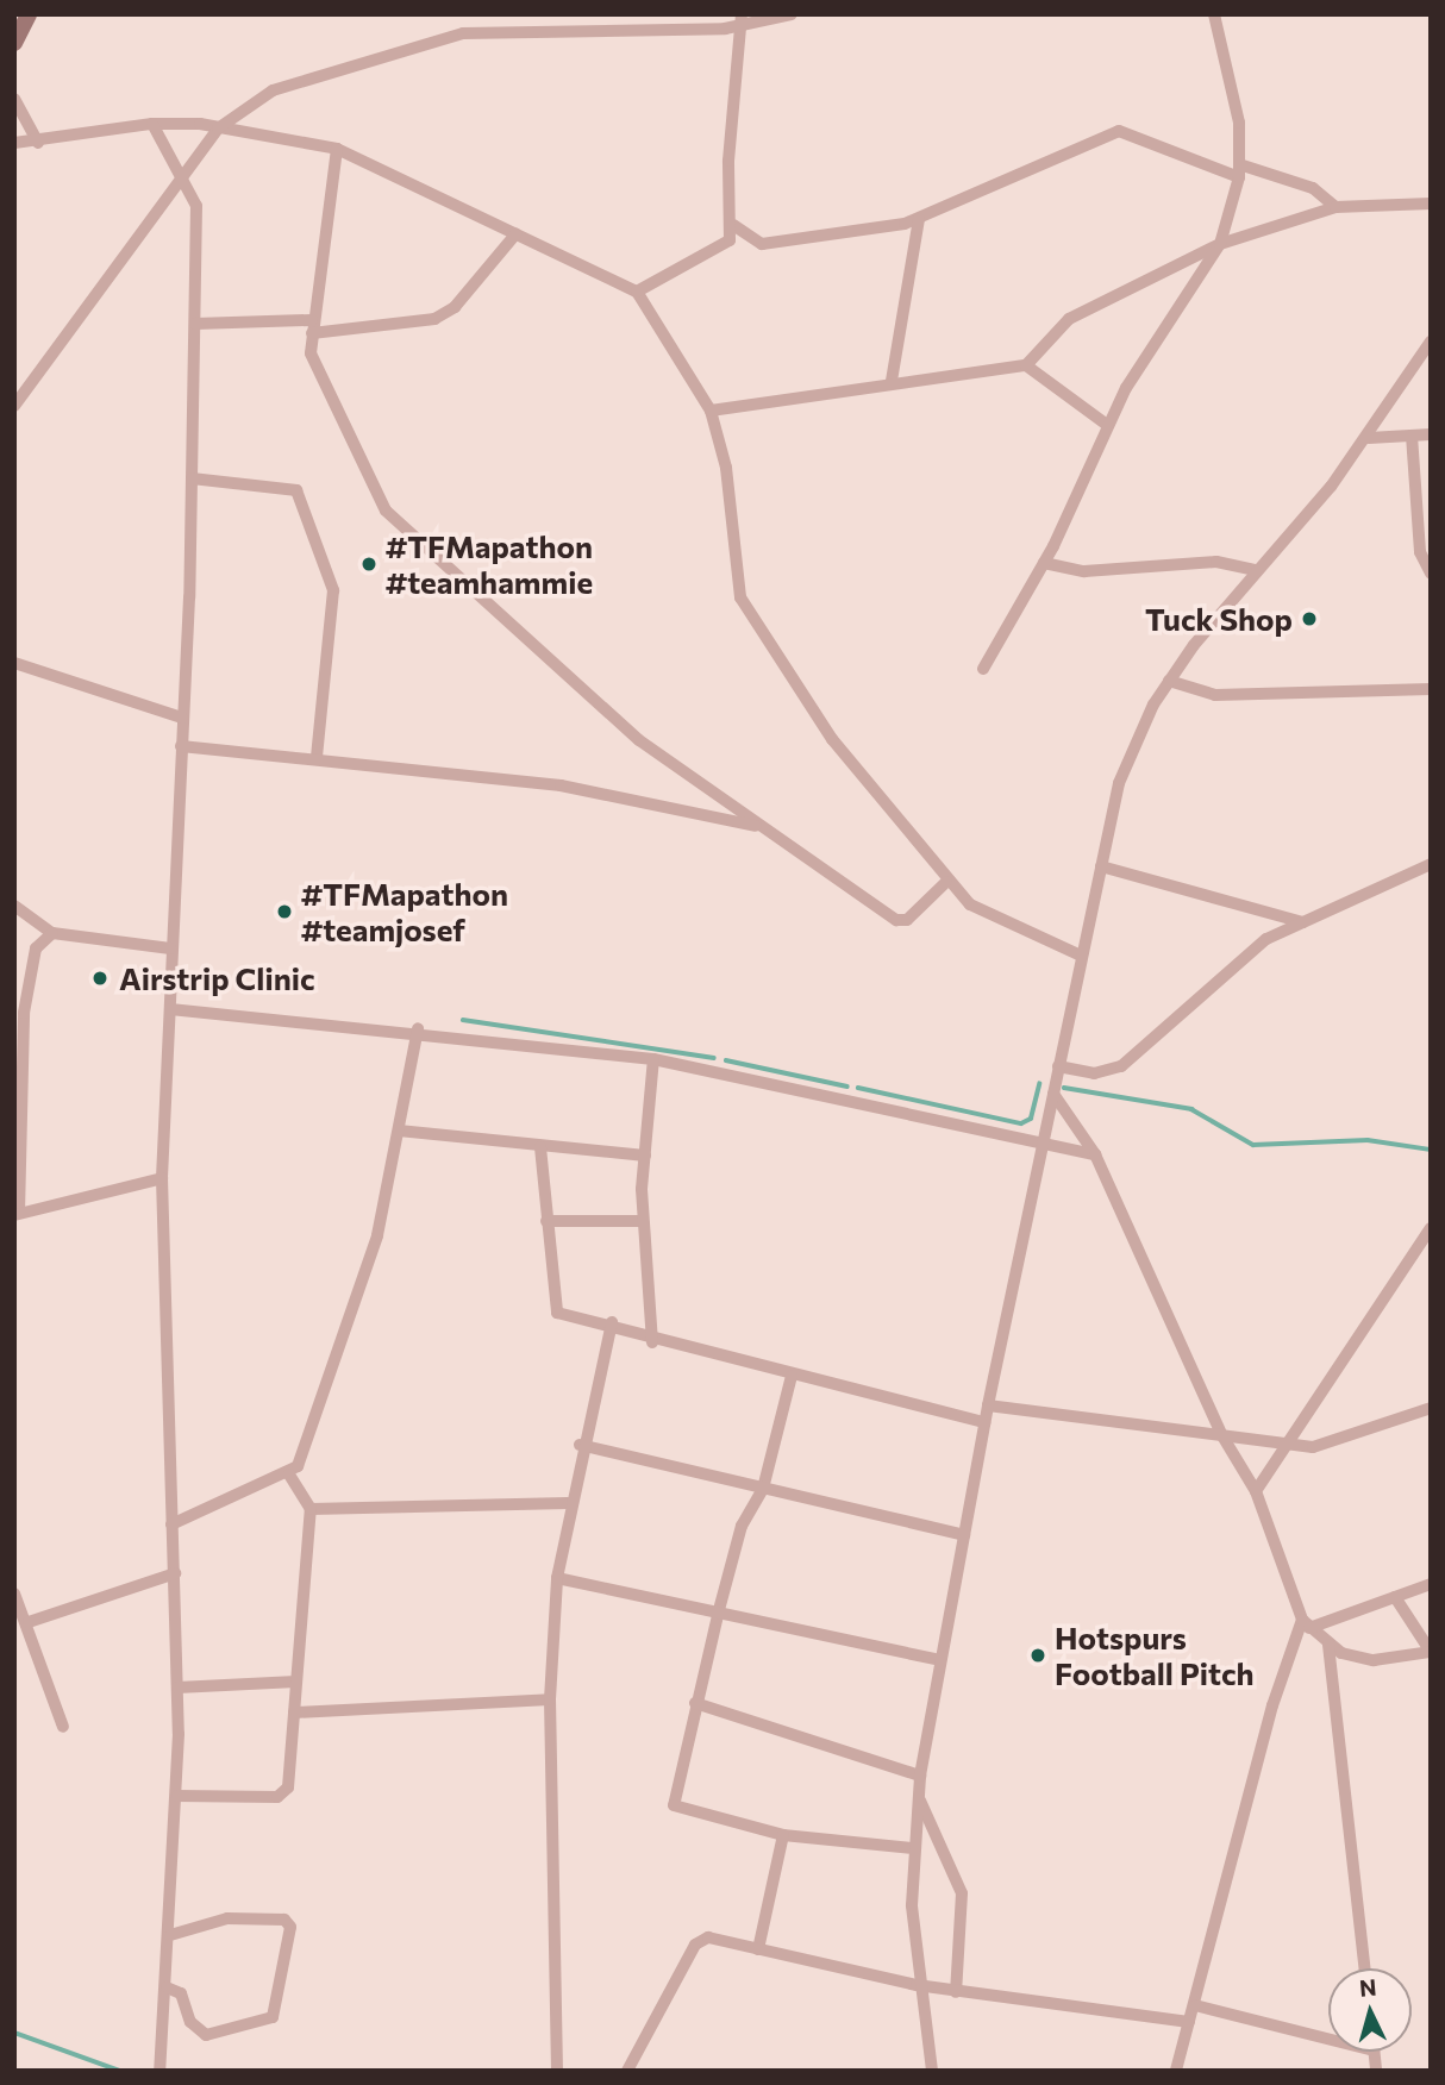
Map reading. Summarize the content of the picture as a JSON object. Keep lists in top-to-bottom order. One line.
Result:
{"places":["#TFMapathon #teamhammie","Tuck Shop","#TFMapathon #teamjosef","Airstrip Clinic","Hotspurs Football Pitch"],"north":"top"}
